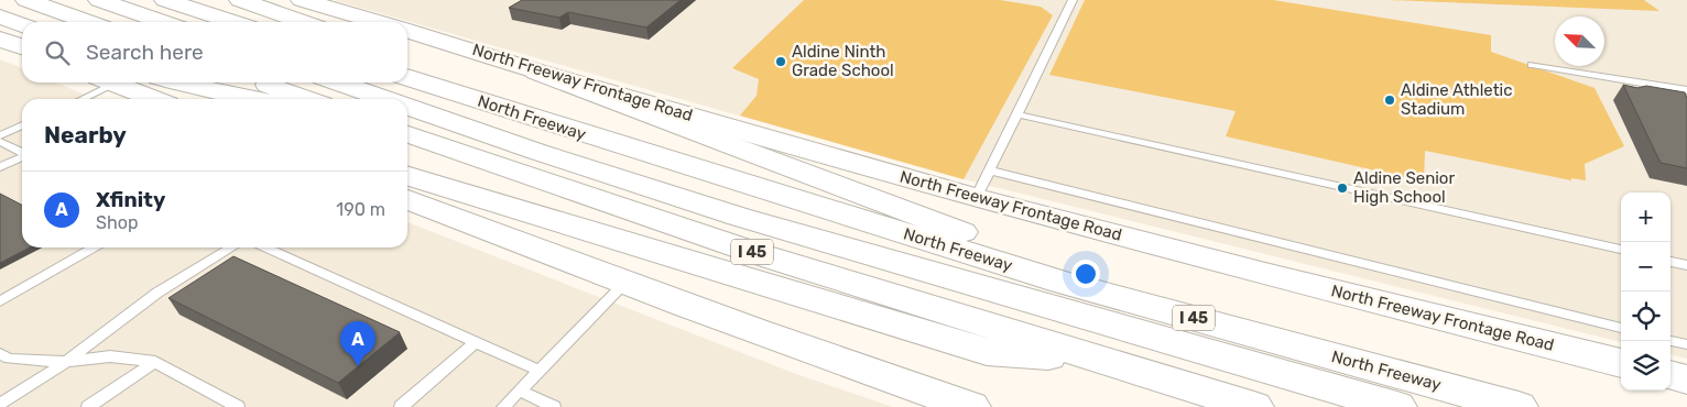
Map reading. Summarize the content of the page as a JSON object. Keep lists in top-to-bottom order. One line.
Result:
{"streets":{"main road":["North Freeway Frontage Road","North Freeway","I 45"]},"places":["Aldine Ninth Grade School","Aldine Athletic Stadium","Aldine Senior High School"],"north":"top left","page":{"search":"Search here","heading":"Nearby","list":[{"mark":"A","name":"Xfinity","note":"Shop","value":"190 m"}],"map_buttons":["+","−"],"pins":"A"}}
